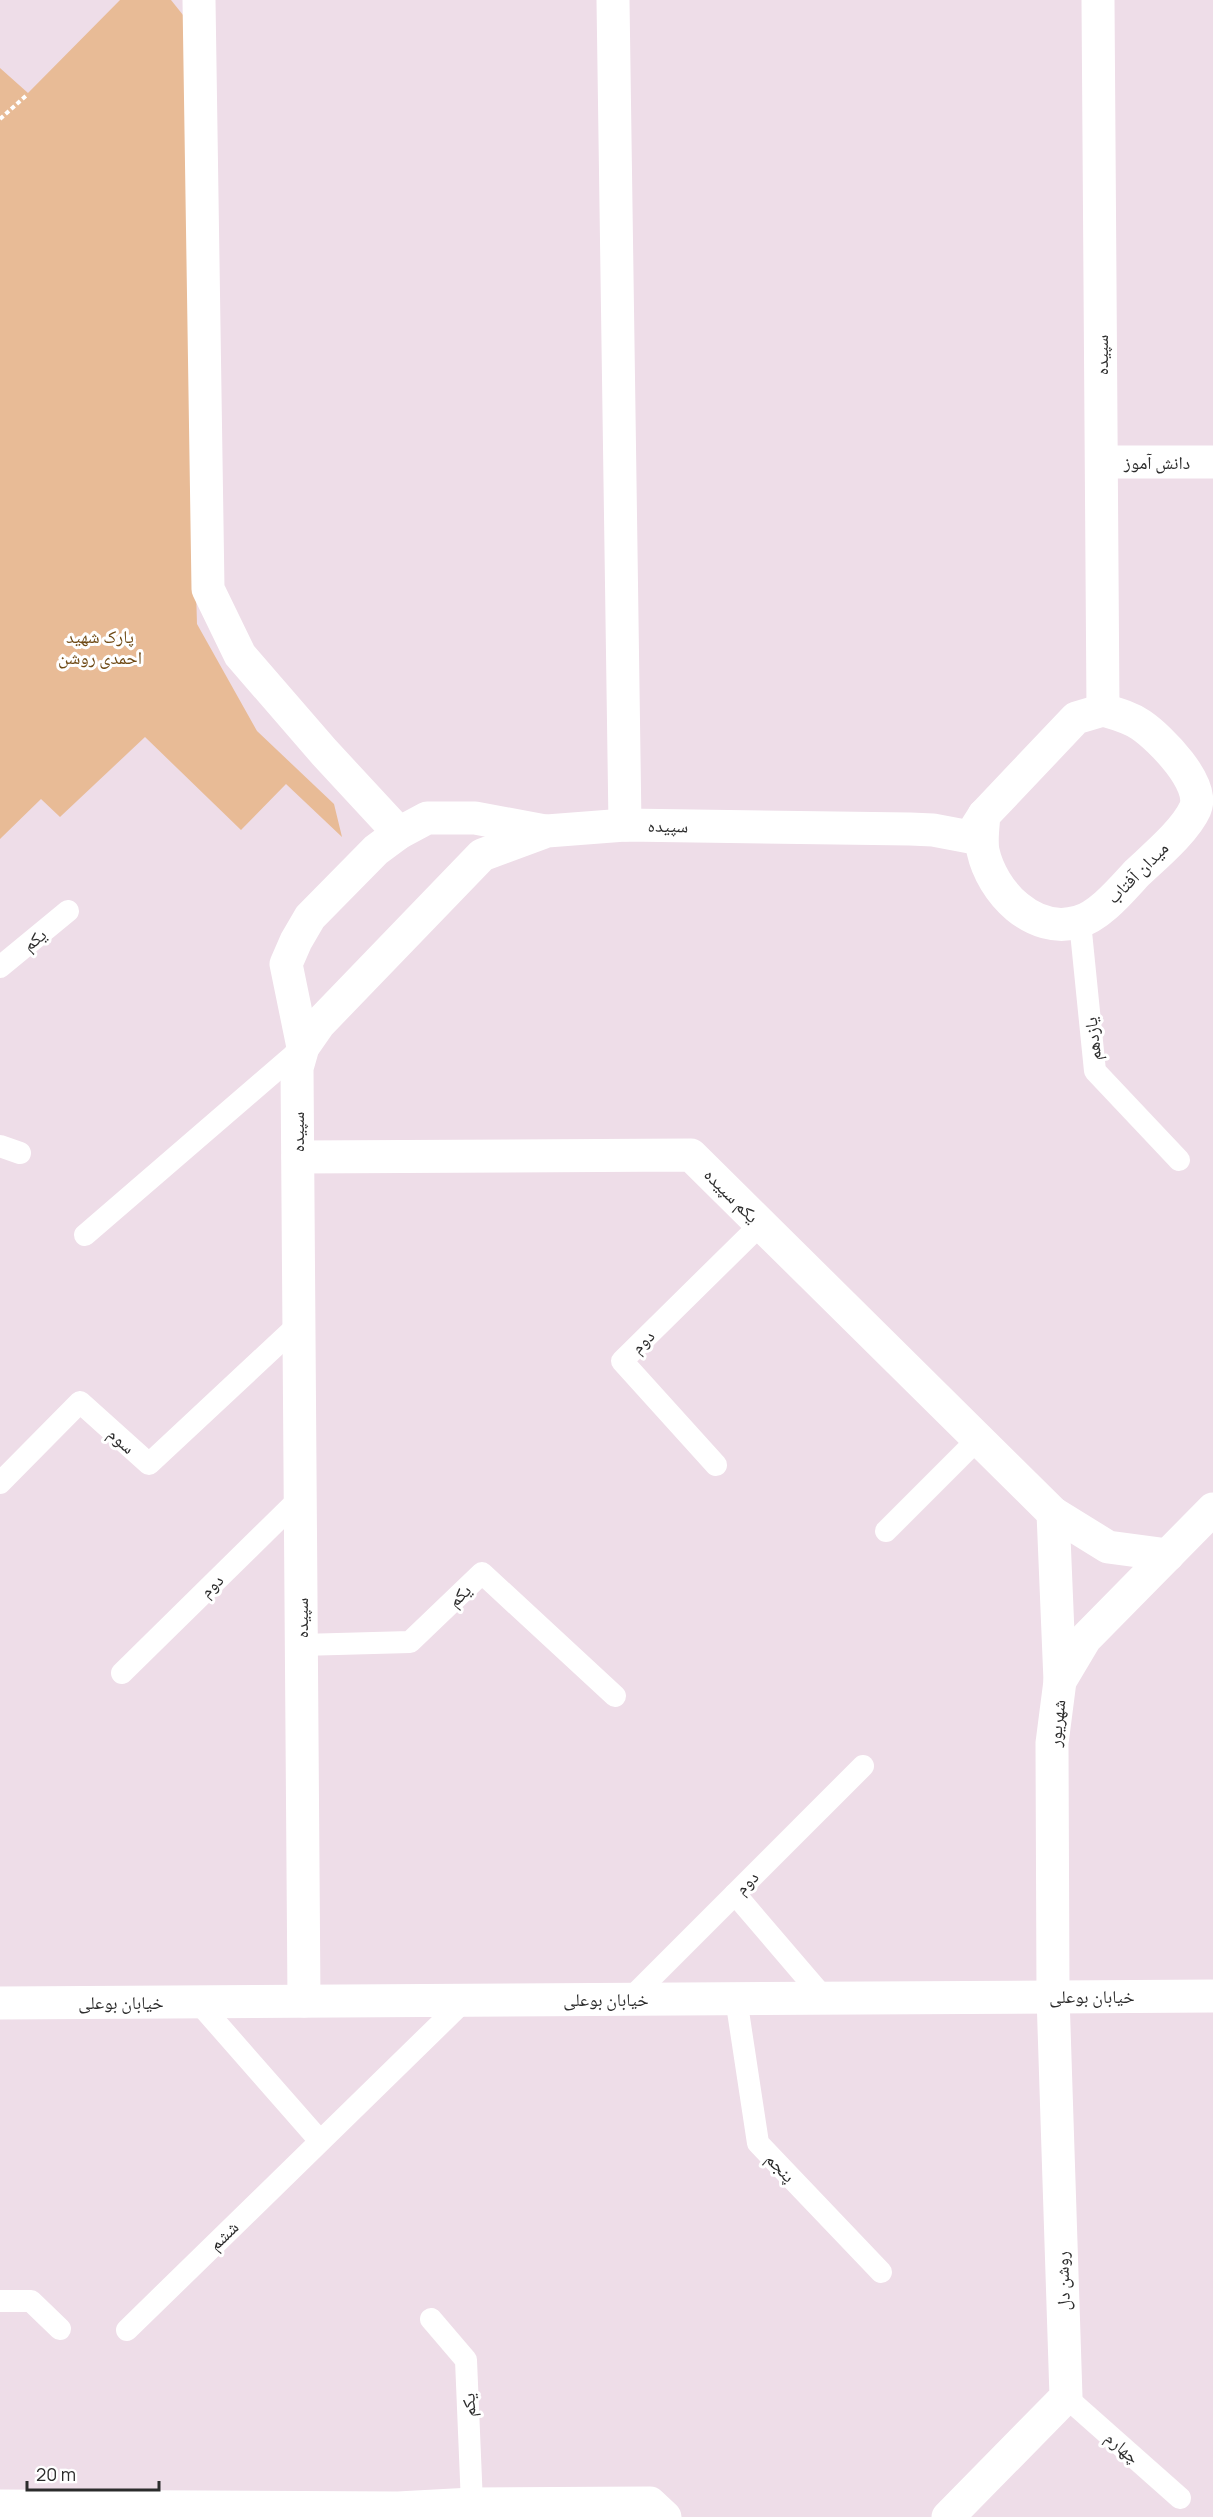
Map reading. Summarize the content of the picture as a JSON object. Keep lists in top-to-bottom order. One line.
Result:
{"streets":{"street":["سپیده","دانش آموز","میدان آفتاب","یکم سپیده","شهریور","خیابان بوعلی","روشن دل"],"lane":["یکم","یازدهم","دوم","سوم","پنجم","ششم","چهارم"]},"crossings":[["سپیده","دانش آموز"],["سپیده","میدان آفتاب"],["سپیده","یکم"],["سپیده","یازدهم"],["سپیده","یکم سپیده"],["سپیده","دوم"],["سپیده","سوم"],["سپیده","خیابان بوعلی"],["میدان آفتاب","یازدهم"],["یکم سپیده","دوم"],["یکم سپیده","شهریور"],["دوم","خیابان بوعلی"],["شهریور","خیابان بوعلی"],["شهریور","روشن دل"],["خیابان بوعلی","پنجم"],["خیابان بوعلی","ششم"],["خیابان بوعلی","روشن دل"],["روشن دل","چهارم"]],"parks":["پارک شهید احمدی روشن"],"scale_bar":"20 m"}
